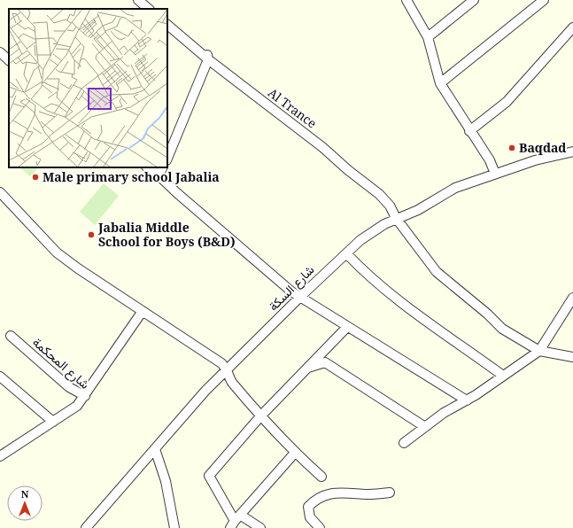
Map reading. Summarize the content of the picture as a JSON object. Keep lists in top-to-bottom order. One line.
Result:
{"streets":{"street":["Al Trance","شارع السكة","شارع المحكمة"]},"crossings":[["Al Trance","شارع السكة"]],"places":["Baqdad","Male primary school Jabalia","Jabalia Middle School for Boys (B&D)"],"north":"top"}
